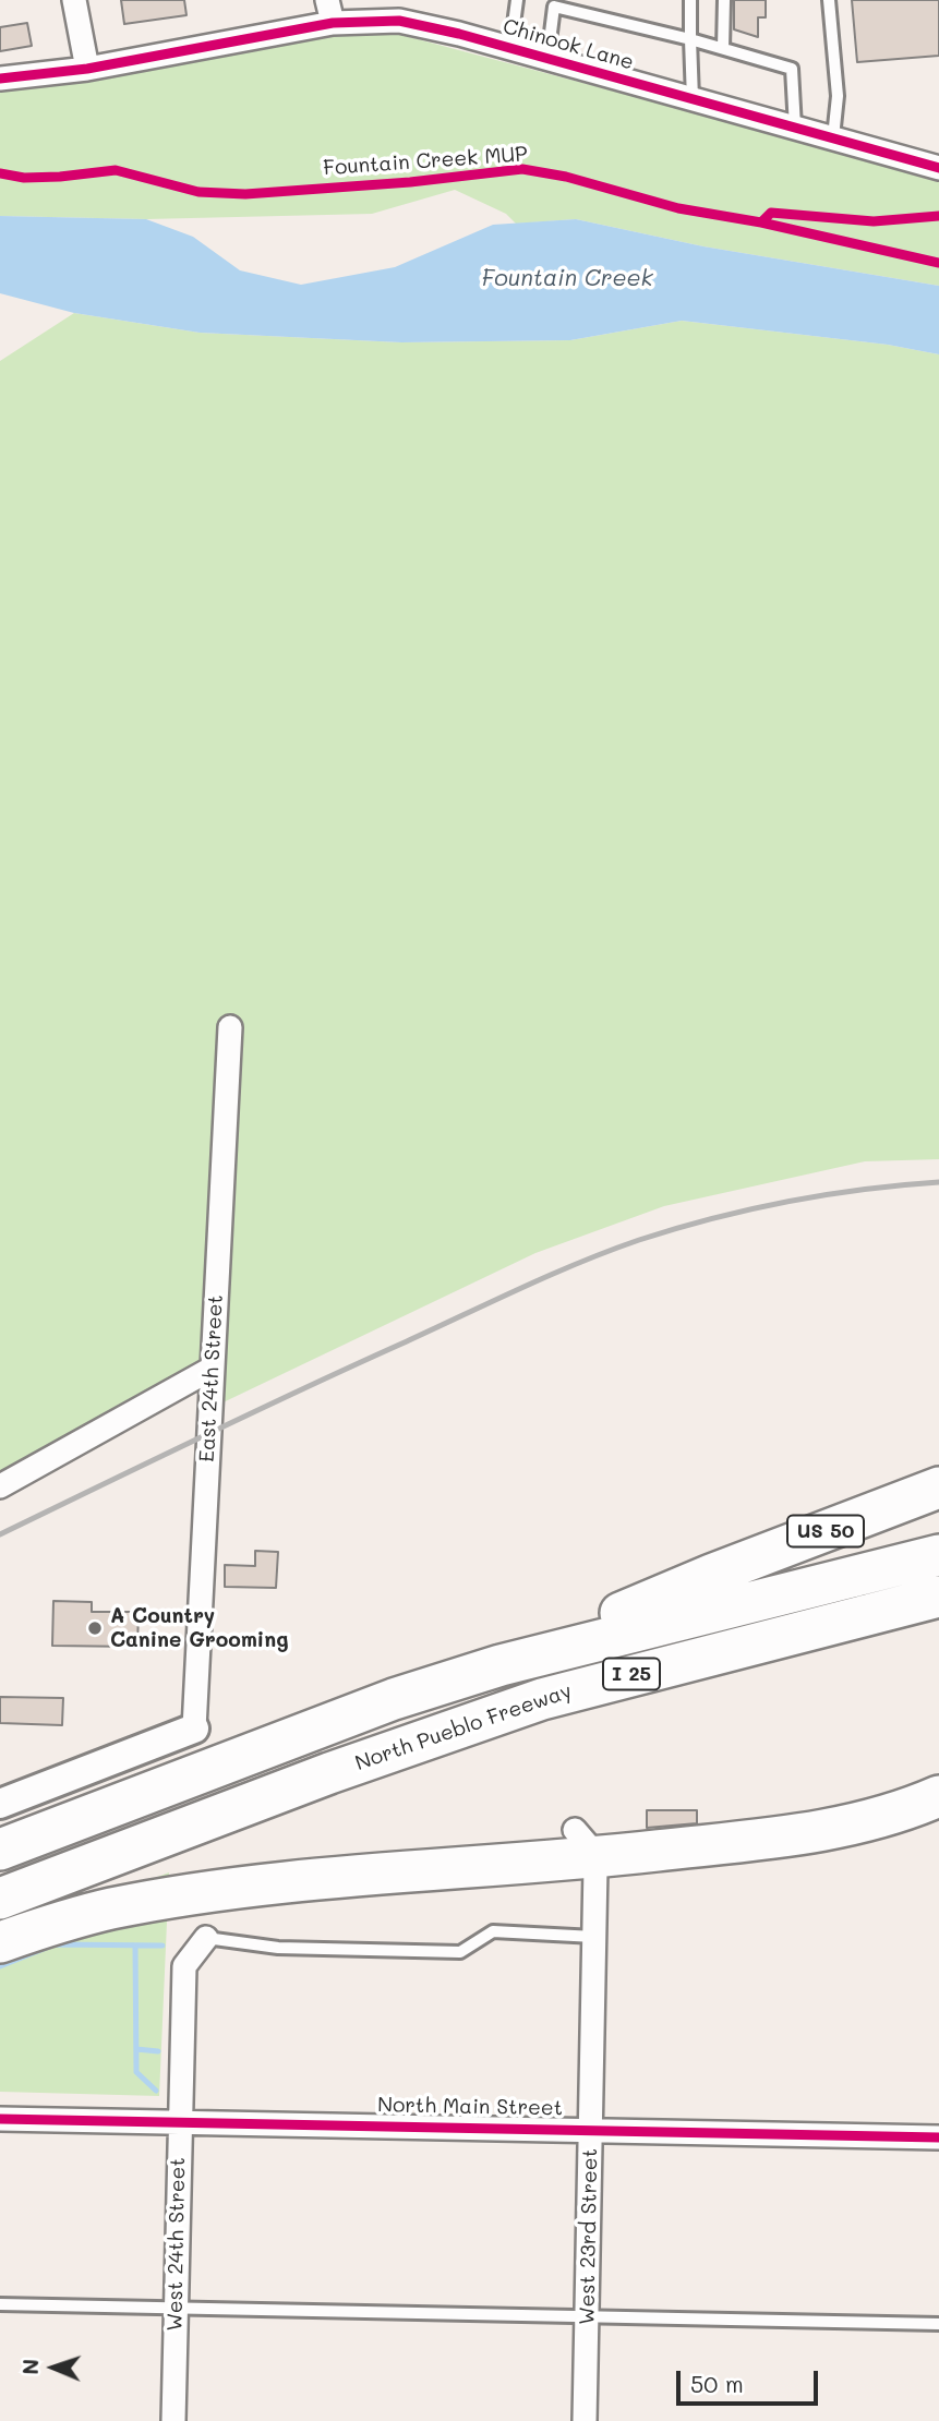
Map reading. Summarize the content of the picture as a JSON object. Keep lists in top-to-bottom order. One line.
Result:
{"streets":{"highway":["US 50","I 25","North Pueblo Freeway"],"street":["Chinook Lane","East 24th Street","North Main Street","West 23rd Street","West 24th Street"],"cycle path":["Fountain Creek MUP"]},"crossings":[["US 50","North Pueblo Freeway"],["North Main Street","West 23rd Street"],["North Main Street","West 24th Street"]],"water":["Fountain Creek"],"places":["A Country Canine Grooming"],"scale_bar":"50 m","north":"left"}
